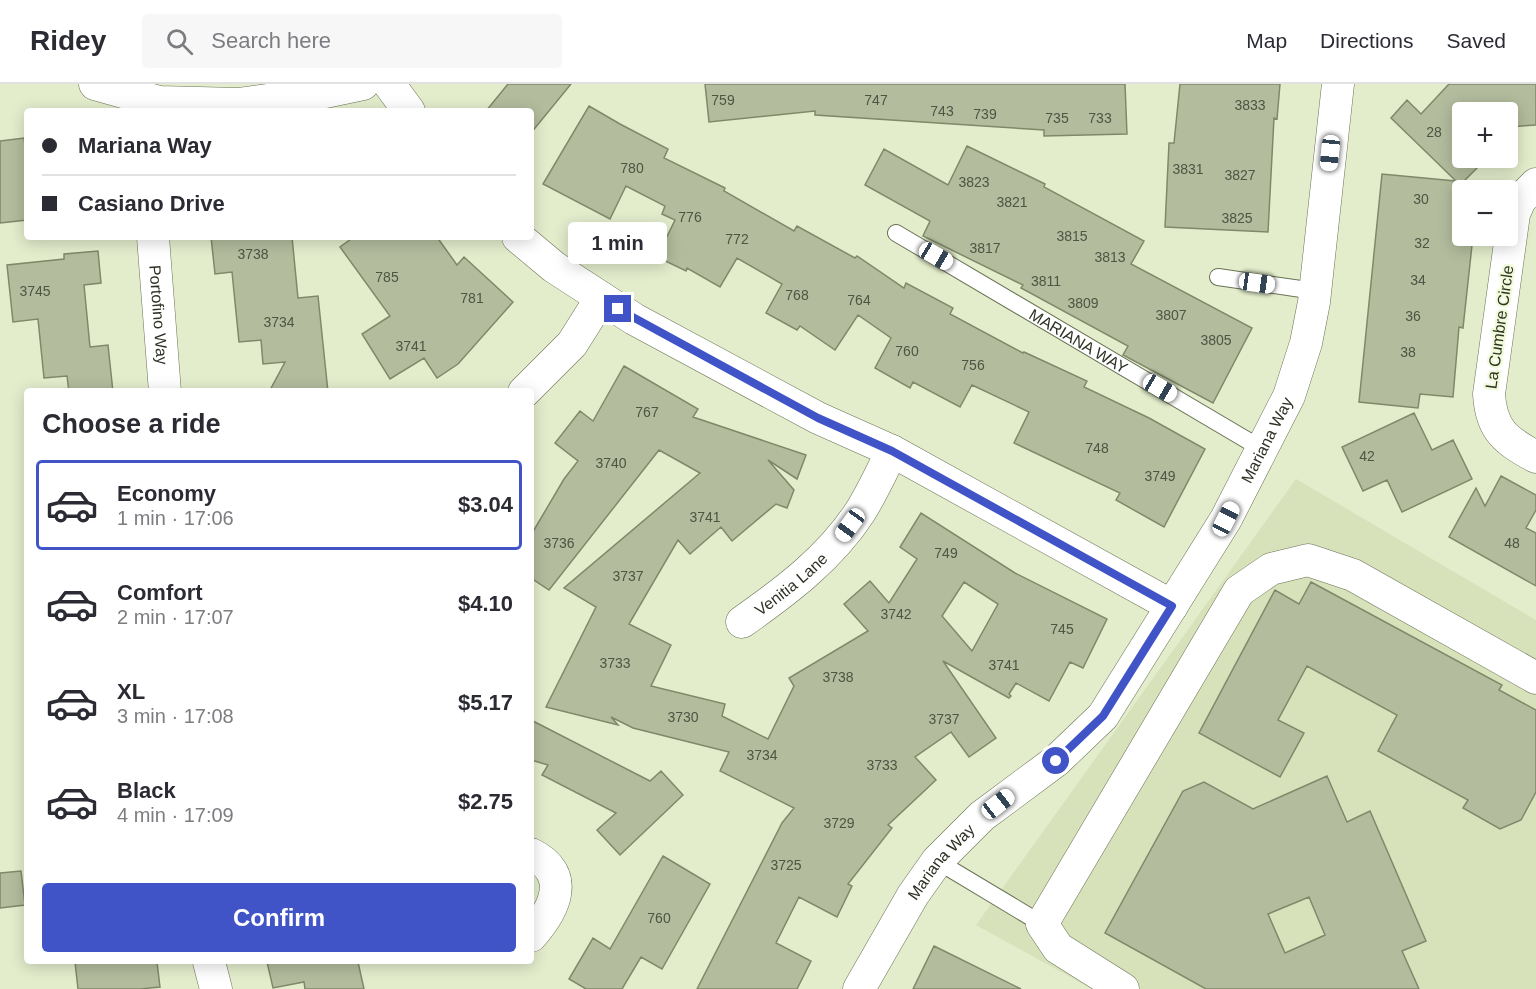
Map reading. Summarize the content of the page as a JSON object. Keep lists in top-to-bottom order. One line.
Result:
{"streets":{"street":["Portofino Way","La Cumbre Circle","Mariana Way","Venitia Lane"],"lane":["MARIANA WAY"]},"crossings":[["MARIANA WAY","Mariana Way"]],"house_numbers":["759","747","3833","743","739","735","733","28","780","3831","3827","3823","30","3821","776","3825","3815","772","32","3817","3738","3813","785","34","3811","3745","768","781","764","3809","3807","36","3734","3805","3741","760","38","756","767","748","42","3740","3749","3741","3736","48","749","3737","3742","745","3733","3741","3738","3730","3737","3734","3733","3729","3725","760"],"page":{"header":"Ridey","search":"Search here","nav":["Map","Directions","Saved"],"map_buttons":["+","−"],"banner":["Mariana Way","Casiano Drive"],"bubble":"1 min","heading":"Choose a ride","list":[{"name":"Economy","note":"1 min · 17:06","value":"$3.04"},{"name":"Comfort","note":"2 min · 17:07","value":"$4.10"},{"name":"XL","note":"3 min · 17:08","value":"$5.17"},{"name":"Black","note":"4 min · 17:09","value":"$2.75"}],"buttons":"Confirm"}}
